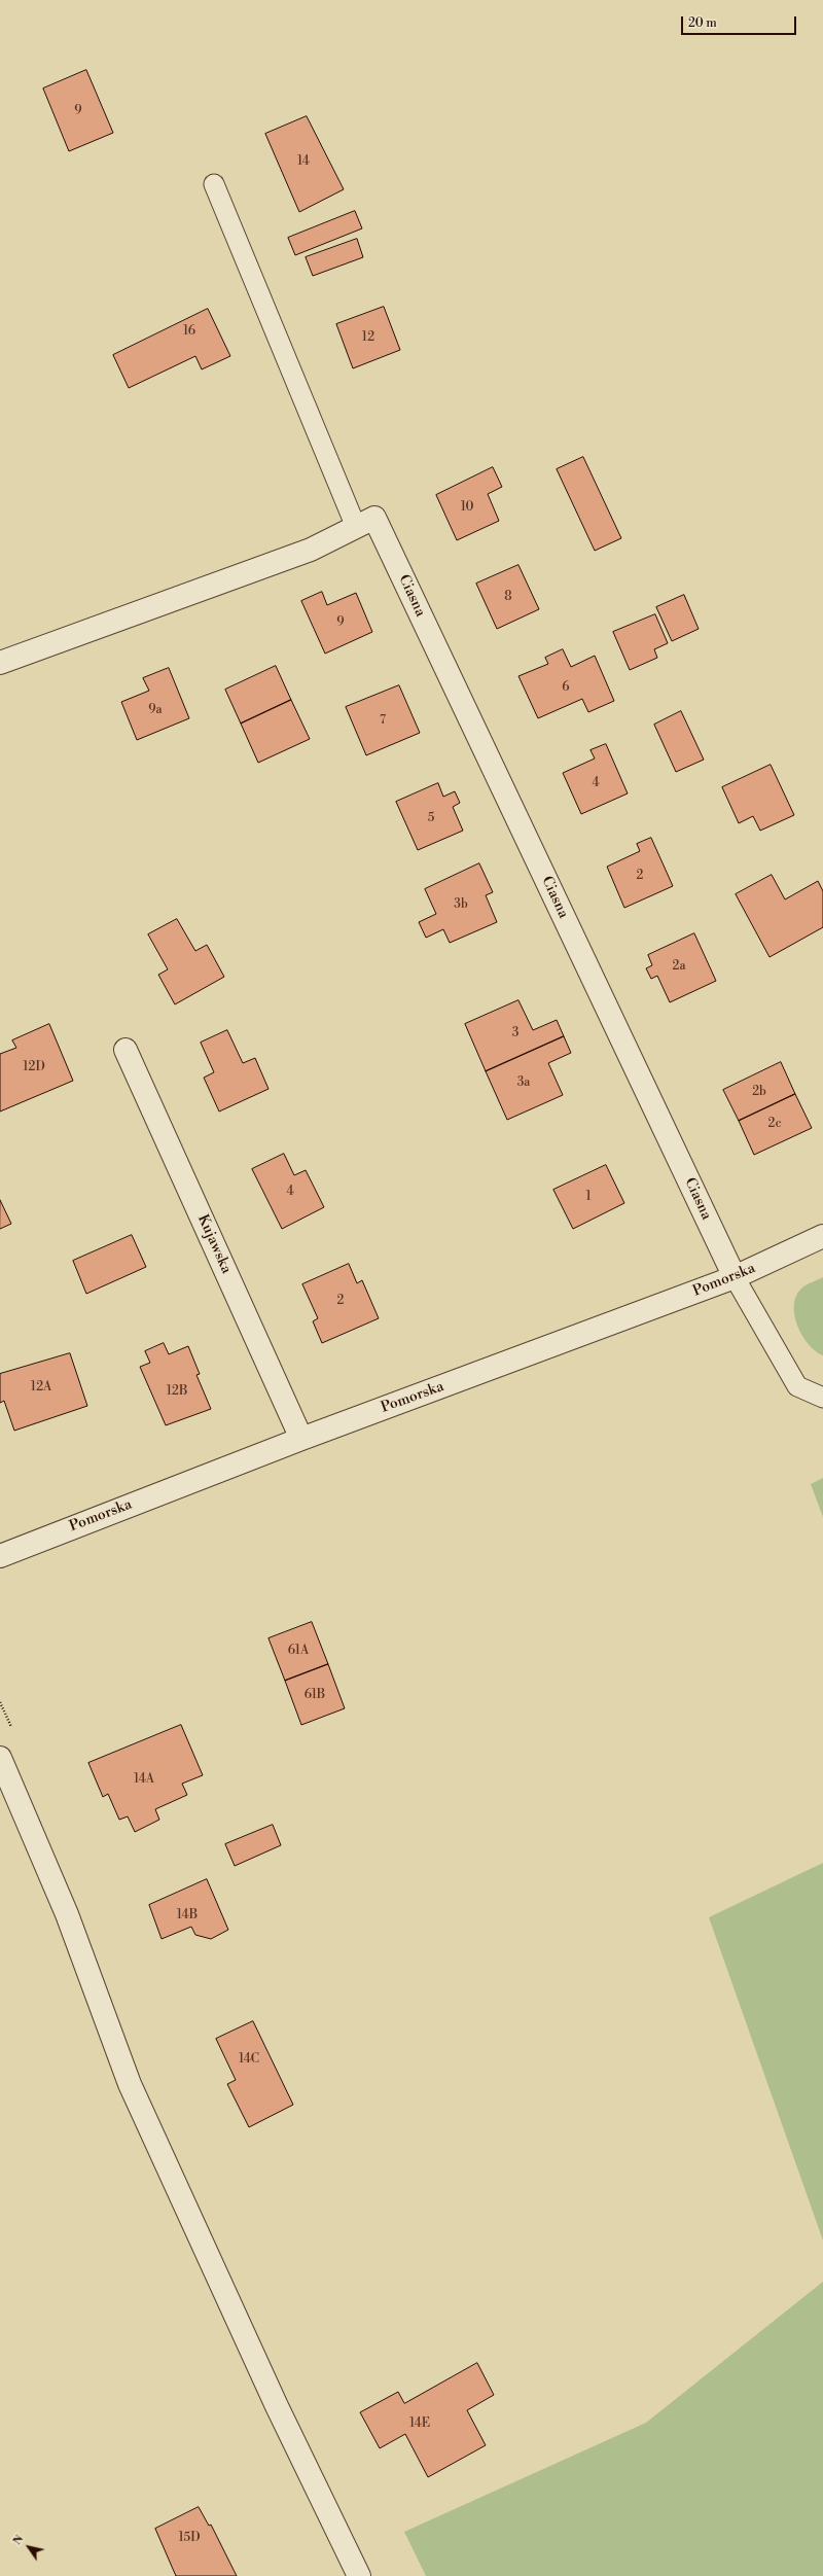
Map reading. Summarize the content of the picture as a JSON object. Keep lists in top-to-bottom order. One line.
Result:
{"streets":{"street":["Ciasna","Kujawska","Pomorska"]},"crossings":[["Ciasna","Pomorska"],["Kujawska","Pomorska"]],"house_numbers":["9","14","16","12","10","8","9","6","9a","7","4","5","2","3b","2a","3","12D","3a","2b","2c","4","1","2","12A","12B","61A","61B","14A","14B","14C","14E","15D"],"scale_bar":"20 m","north":"top left"}
